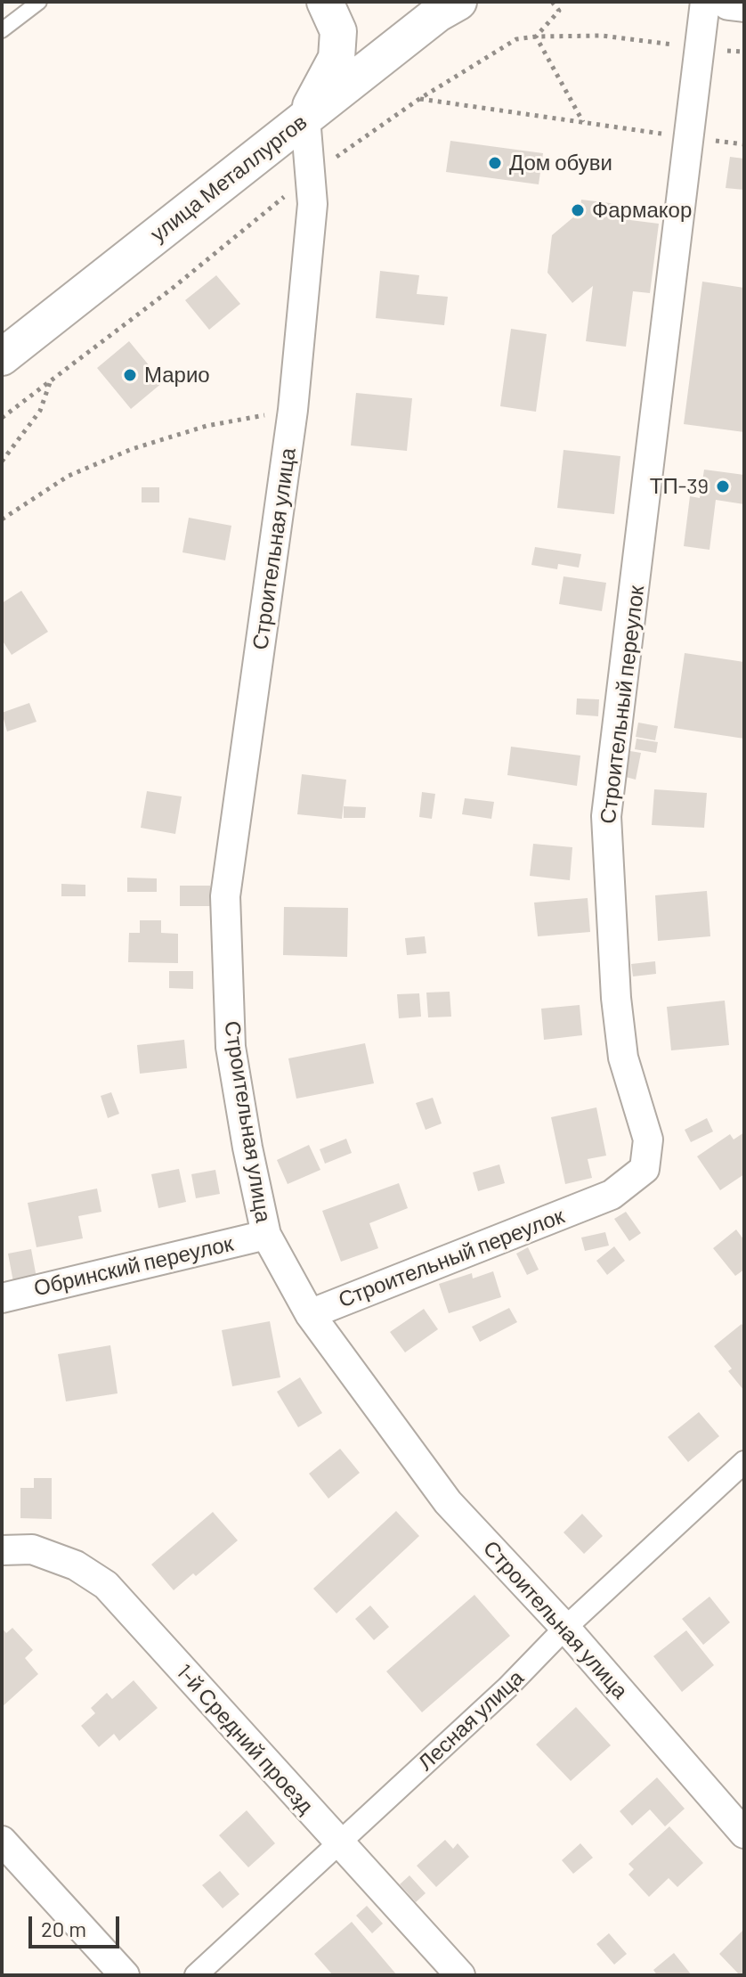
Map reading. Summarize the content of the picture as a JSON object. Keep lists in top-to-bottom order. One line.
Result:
{"streets":{"street":["улица Металлургов","Строительная улица","Строительный переулок","Обринский переулок","Лесная улица","1-й Средний проезд"]},"crossings":[["улица Металлургов","Строительная улица"],["Строительная улица","Строительный переулок"],["Строительная улица","Обринский переулок"],["Строительная улица","Лесная улица"],["Лесная улица","1-й Средний проезд"]],"places":["Дом обуви","Фармакор","Марио","ТП-39"],"scale_bar":"20 m"}
